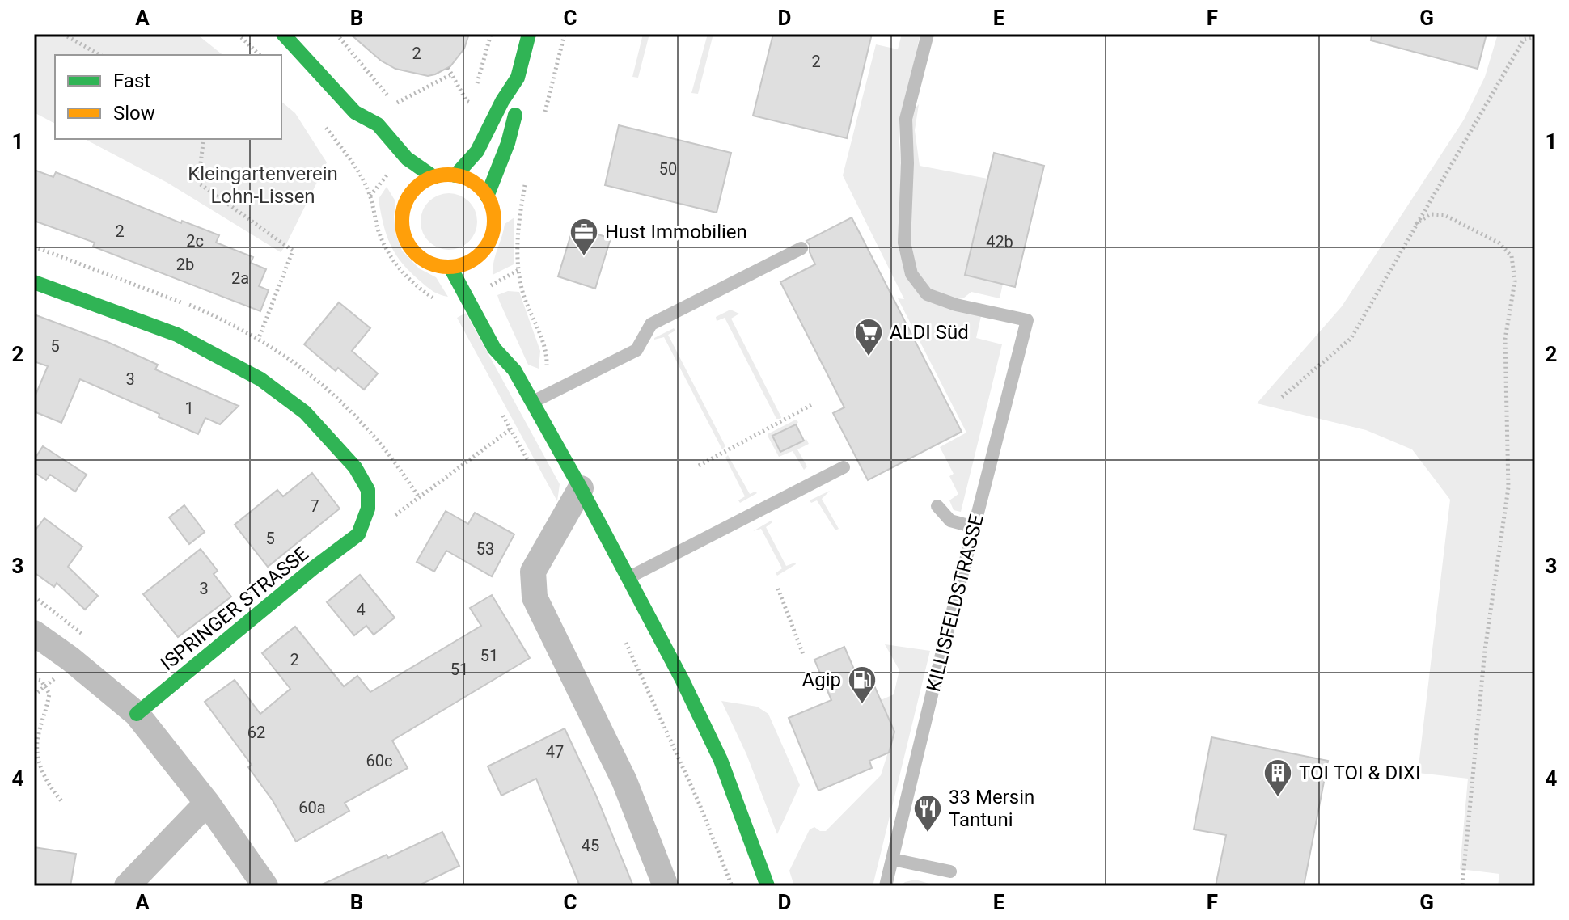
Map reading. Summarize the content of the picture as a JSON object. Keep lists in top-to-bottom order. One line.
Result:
{"streets":{"main road":["ISPRINGER STRASSE"],"lane":["KILLISFELDSTRASSE"]},"parks":["Kleingartenverein Lohn-Lissen"],"places":{"office":["Hust Immobilien"],"supermarket":["ALDI Süd"],"fuel station":["Agip"],"building":["TOI TOI & DIXI"],"restaurant":["33 Mersin Tantuni"]},"house_numbers":["2","2","50","2","2c","42b","2b","2a","5","3","1","7","5","53","3","4","51","2","51","62","47","60c","60a","45"],"legend":["Fast","Slow"],"grid":{"columns":["A","B","C","D","E","F","G"],"rows":["1","2","3","4"]}}
